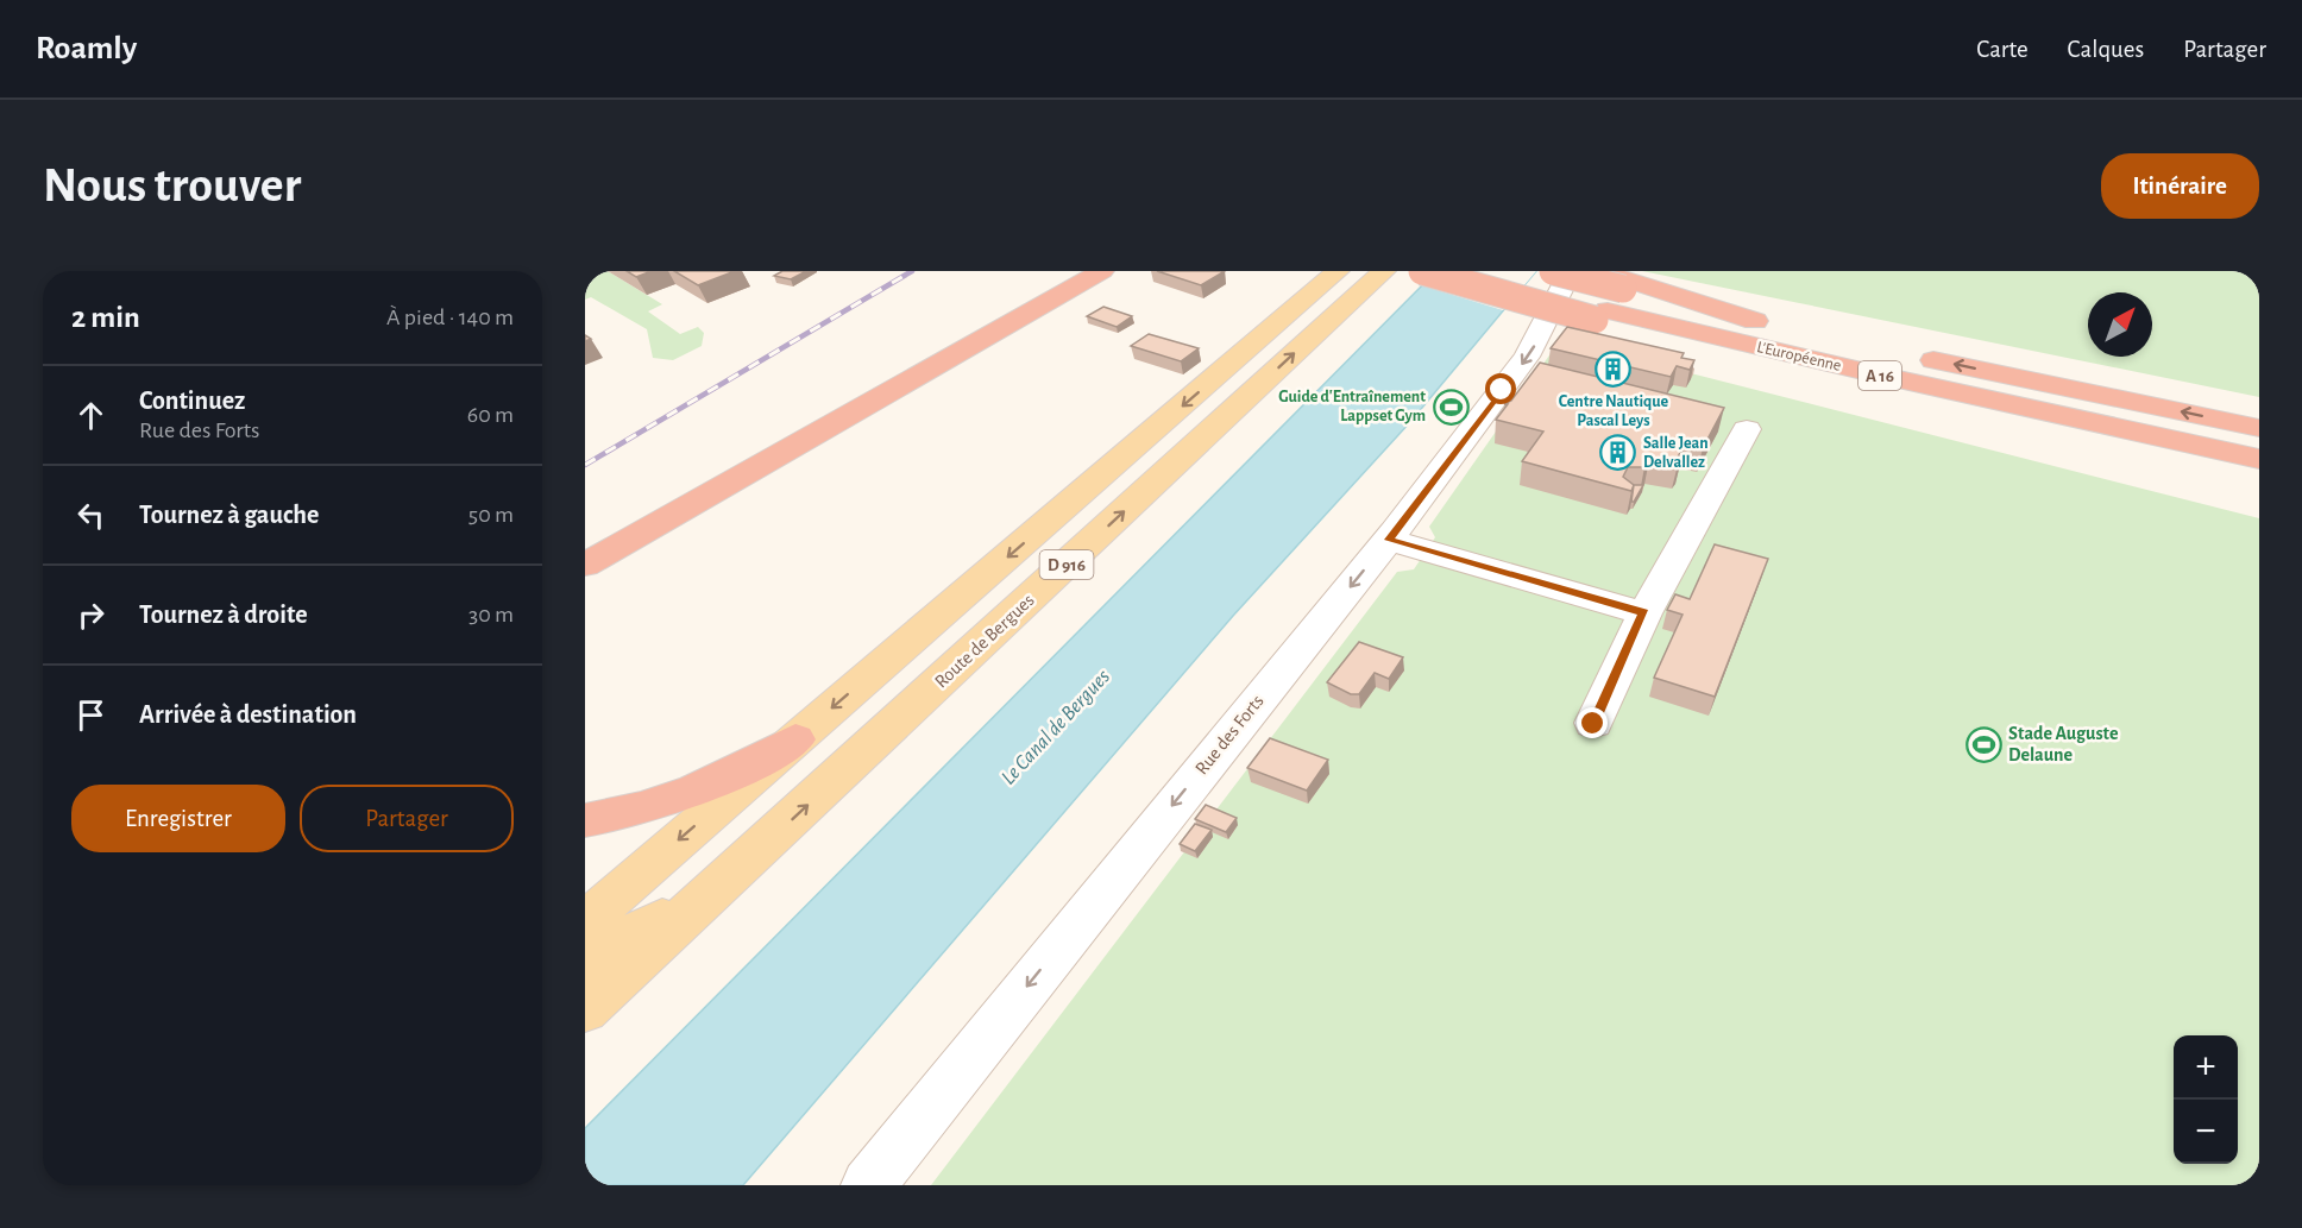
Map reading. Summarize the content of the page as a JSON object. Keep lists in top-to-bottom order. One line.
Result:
{"streets":{"highway":["L'Européenne","A 16"],"main road":["D 916","Route de Bergues"],"street":["Rue des Forts"]},"one_way":["Rue des Forts"],"water":["Le Canal de Bergues"],"places":{"building":["Centre Nautique Pascal Leys","Salle Jean Delvallez"],"sports":["Guide d'Entraînement Lappset Gym","Stade Auguste Delaune"]},"north":"top right","page":{"header":"Roamly","nav":["Carte","Calques","Partager"],"buttons":["Itinéraire",["Enregistrer","Partager"]],"title":"Nous trouver","heading":["2 min","À pied · 140 m"],"list":[["Continuez","Rue des Forts","60 m"],["Tournez à gauche","50 m"],["Tournez à droite","30 m"],"Arrivée à destination"],"map_buttons":["+","−"]}}
